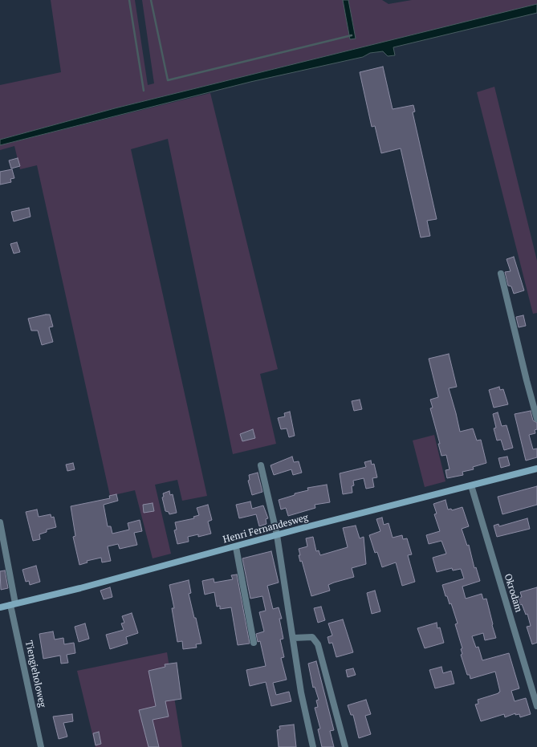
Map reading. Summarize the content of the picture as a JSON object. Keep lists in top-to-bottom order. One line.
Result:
{"streets":{"street":["Henri Fernandesweg","Okrodam","Tiengieholoweg"]},"crossings":[["Henri Fernandesweg","Okrodam"],["Henri Fernandesweg","Tiengieholoweg"]]}
